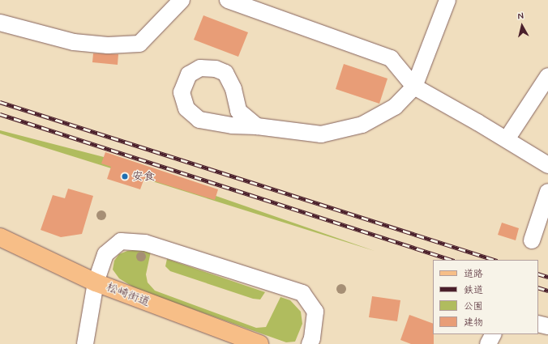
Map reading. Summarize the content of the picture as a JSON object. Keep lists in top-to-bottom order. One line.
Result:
{"streets":{"main road":["松崎街道"]},"places":["安食"],"legend":["道路","鉄道","公園","建物"],"north":"top"}
